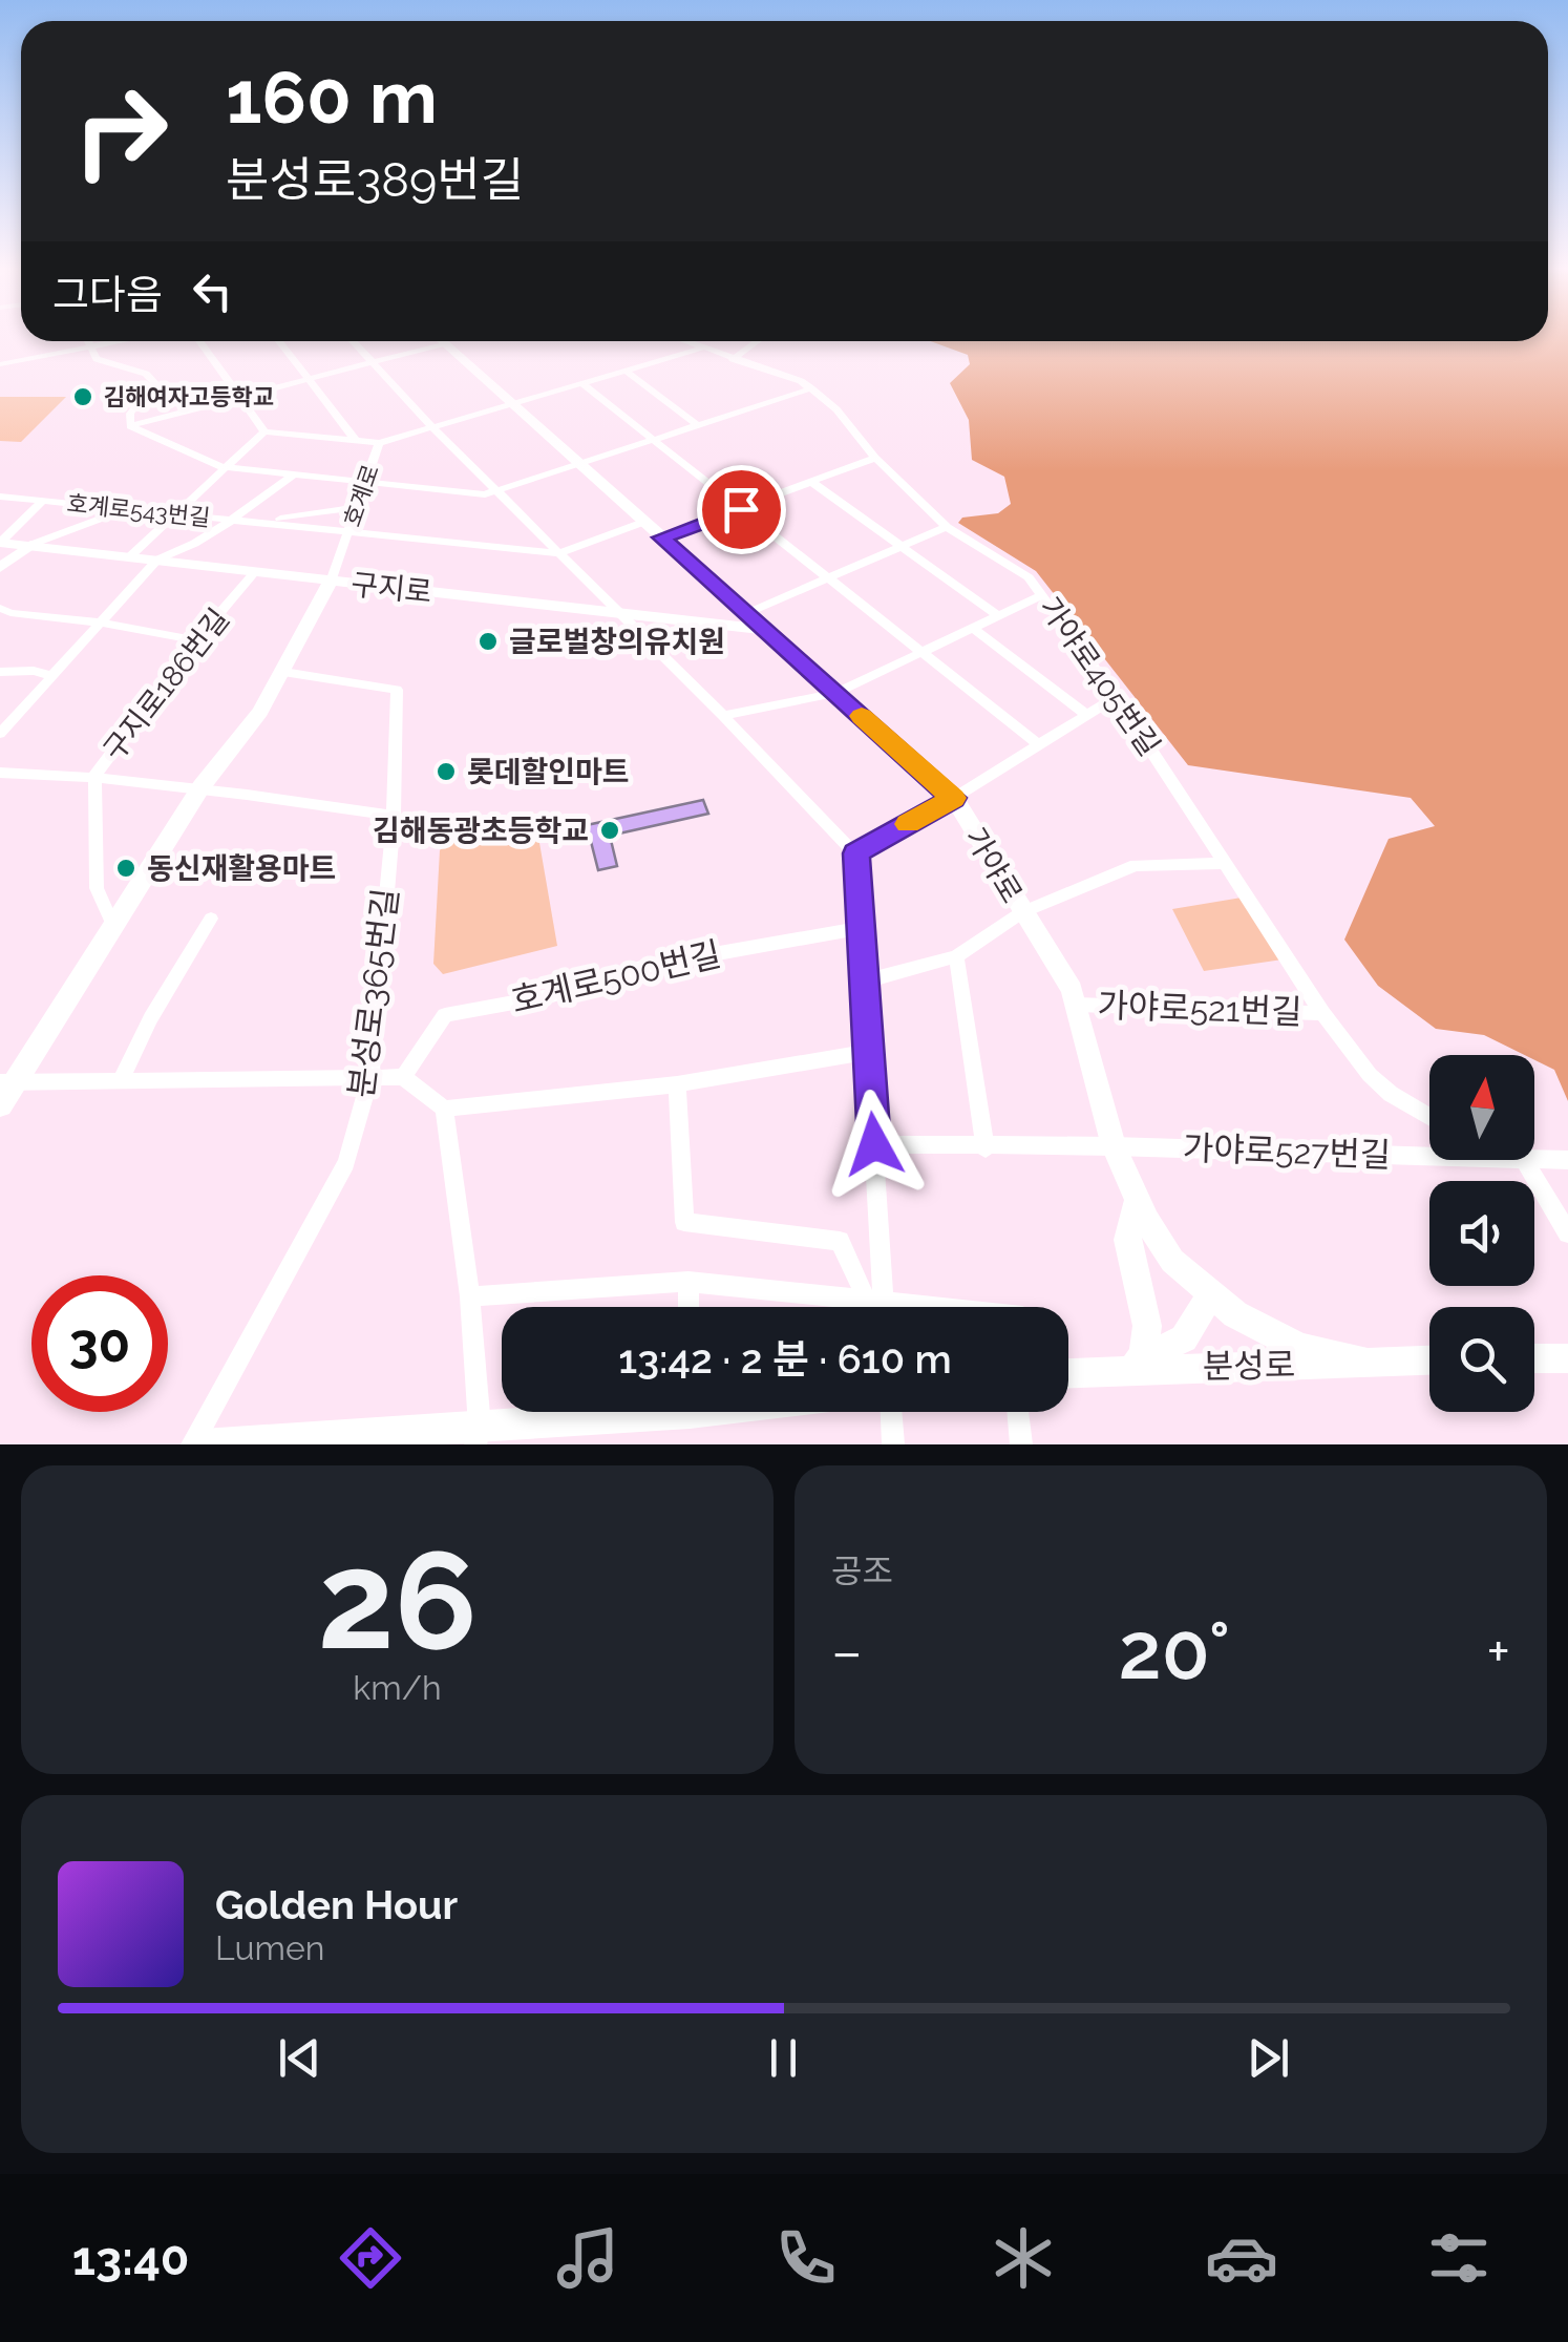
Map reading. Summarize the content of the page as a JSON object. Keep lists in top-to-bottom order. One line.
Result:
{"streets":{"main road":["호계로","구지로","가야로","분성로"],"street":["호계로543번길","가야로405번길","구지로186번길","호계로500번길","분성로365번길","가야로521번길","가야로527번길"]},"crossings":[["호계로","호계로543번길"],["호계로","구지로"],["호계로","가야로405번길"],["호계로","구지로186번길"],["호계로","가야로"],["호계로","분성로365번길"],["호계로543번길","구지로"],["구지로","구지로186번길"],["구지로","가야로"],["가야로405번길","가야로521번길"],["가야로","가야로521번길"],["가야로","가야로527번길"],["가야로","분성로"]],"places":["김해여자고등학교","글로벌창의유치원","롯데할인마트","김해동광초등학교","동신재활용마트"],"north":"top","page":{"turn":["160 m","분성로389번길"],"then":"그다음","limit":"30","trip":"13:42 · 2 분 · 610 m","tile":[["26","km/h"],"공조"],"heat":["−","20°","+"],"song":["Golden Hour","Lumen"],"tabs":"13:40"}}
